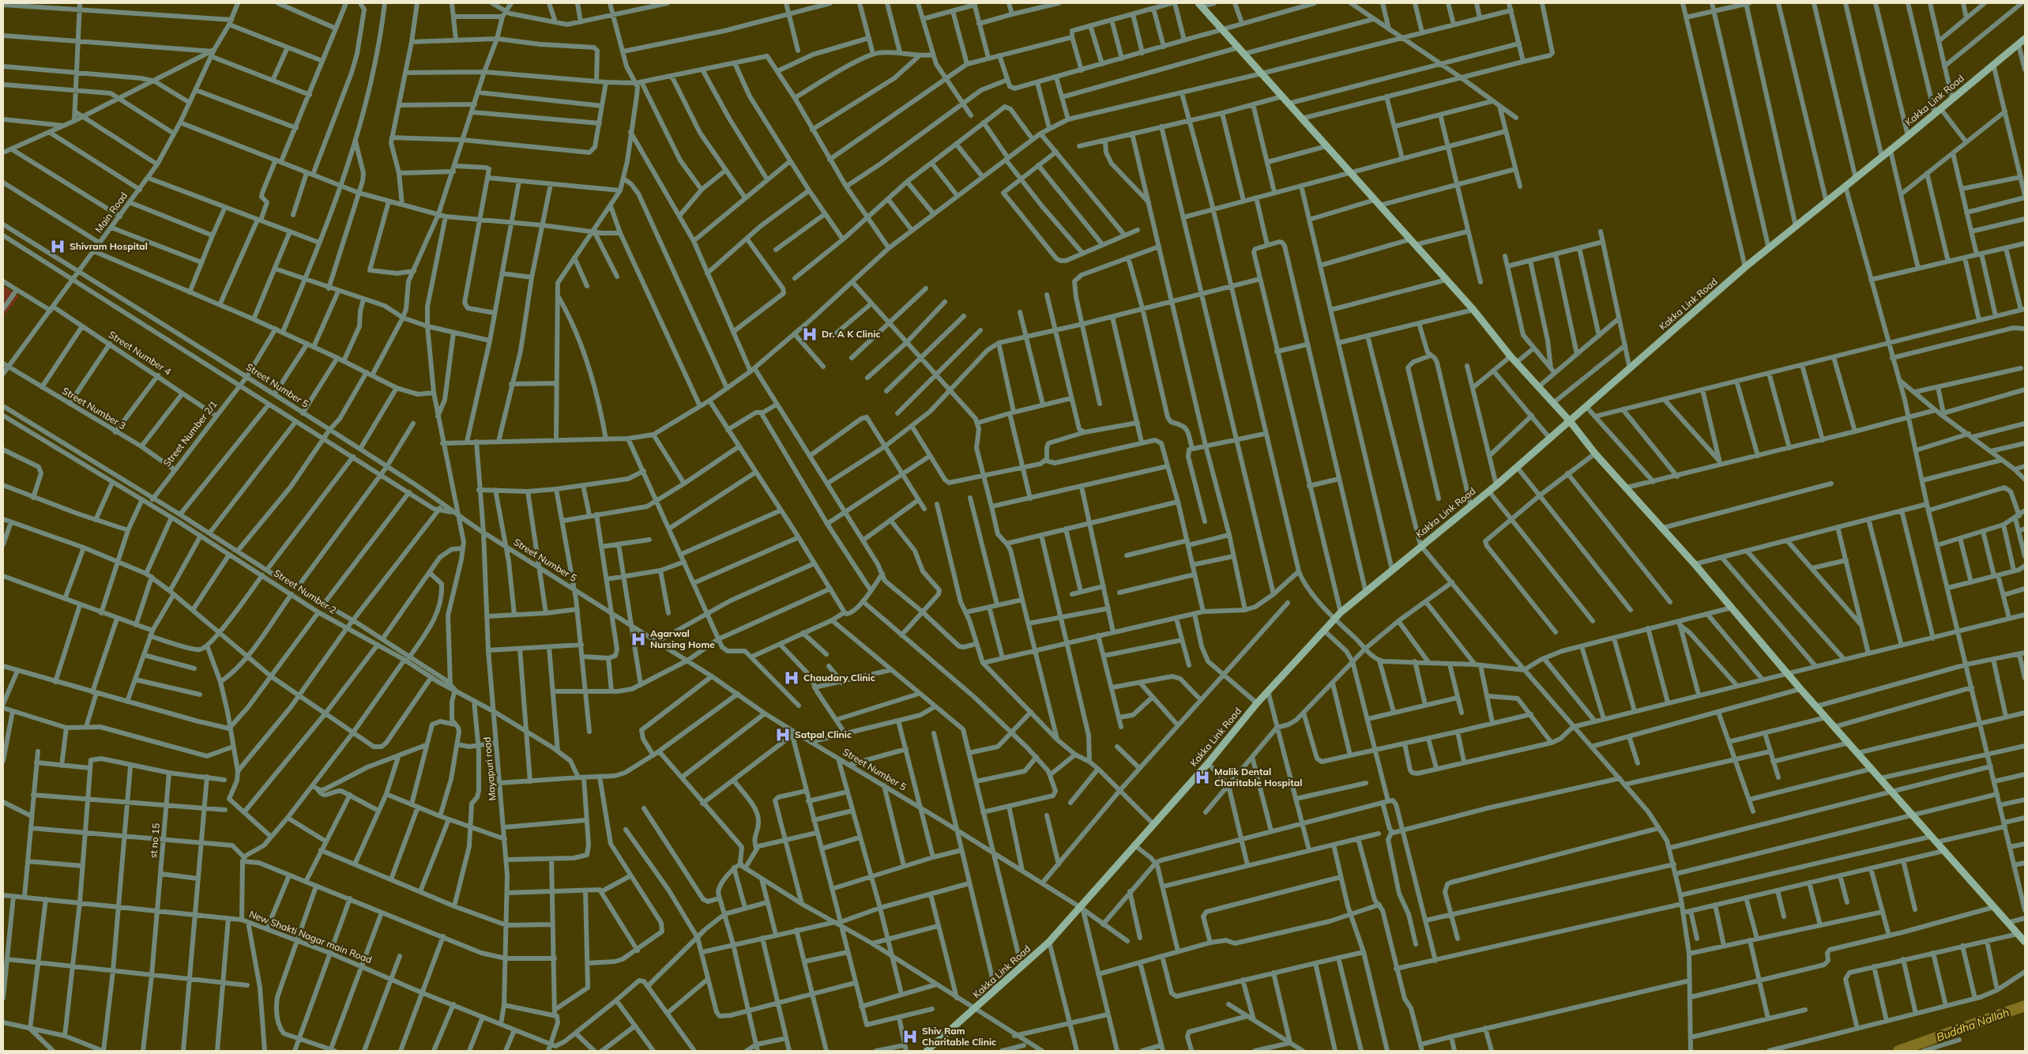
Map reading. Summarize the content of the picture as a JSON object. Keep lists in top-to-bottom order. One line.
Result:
{"streets":{"street":["Kakka Link Road","Main Road","Street Number 4","Street Number 5","Street Number 3","Street Number 2/1","Street Number 2","Mayapuri road","st no 15","New Shakti Nagar main Road"]},"crossings":[["Kakka Link Road","Street Number 5"],["Main Road","Street Number 4"],["Main Road","Street Number 5"],["Main Road","Street Number 3"],["Street Number 4","Street Number 2/1"],["Street Number 5","Street Number 2/1"],["Street Number 5","Mayapuri road"],["Street Number 3","Street Number 2/1"],["Street Number 2/1","Street Number 2"],["Street Number 2","Mayapuri road"],["Mayapuri road","New Shakti Nagar main Road"],["st no 15","New Shakti Nagar main Road"]],"water":["Buddha Nallah"],"places":{"hospital":["Shivram Hospital","Dr. A K Clinic","Agarwal Nursing Home","Chaudary Clinic","Satpal Clinic","Malik Dental Charitable Hospital","Shiv Ram Charitable Clinic"]}}
